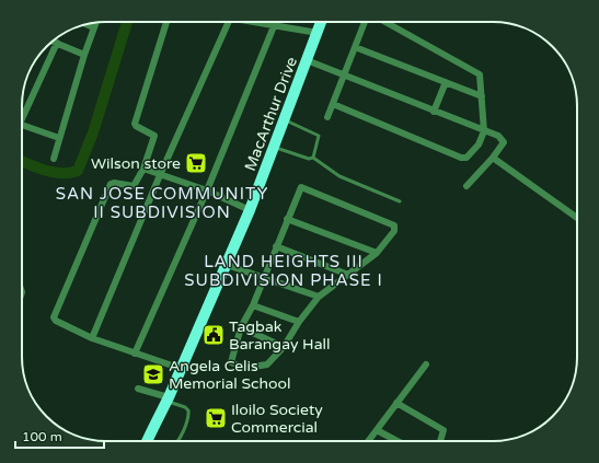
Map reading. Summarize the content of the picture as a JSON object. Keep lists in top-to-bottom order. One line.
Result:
{"streets":{"main road":["MacArthur Drive"]},"districts":["SAN JOSE COMMUNITY II SUBDIVISION","LAND HEIGHTS III SUBDIVISION PHASE I"],"places":{"supermarket":["Wilson store","Iloilo Society Commercial"],"public building":["Tagbak Barangay Hall"],"school or university":["Angela Celis Memorial School"]},"scale_bar":"100 m"}
